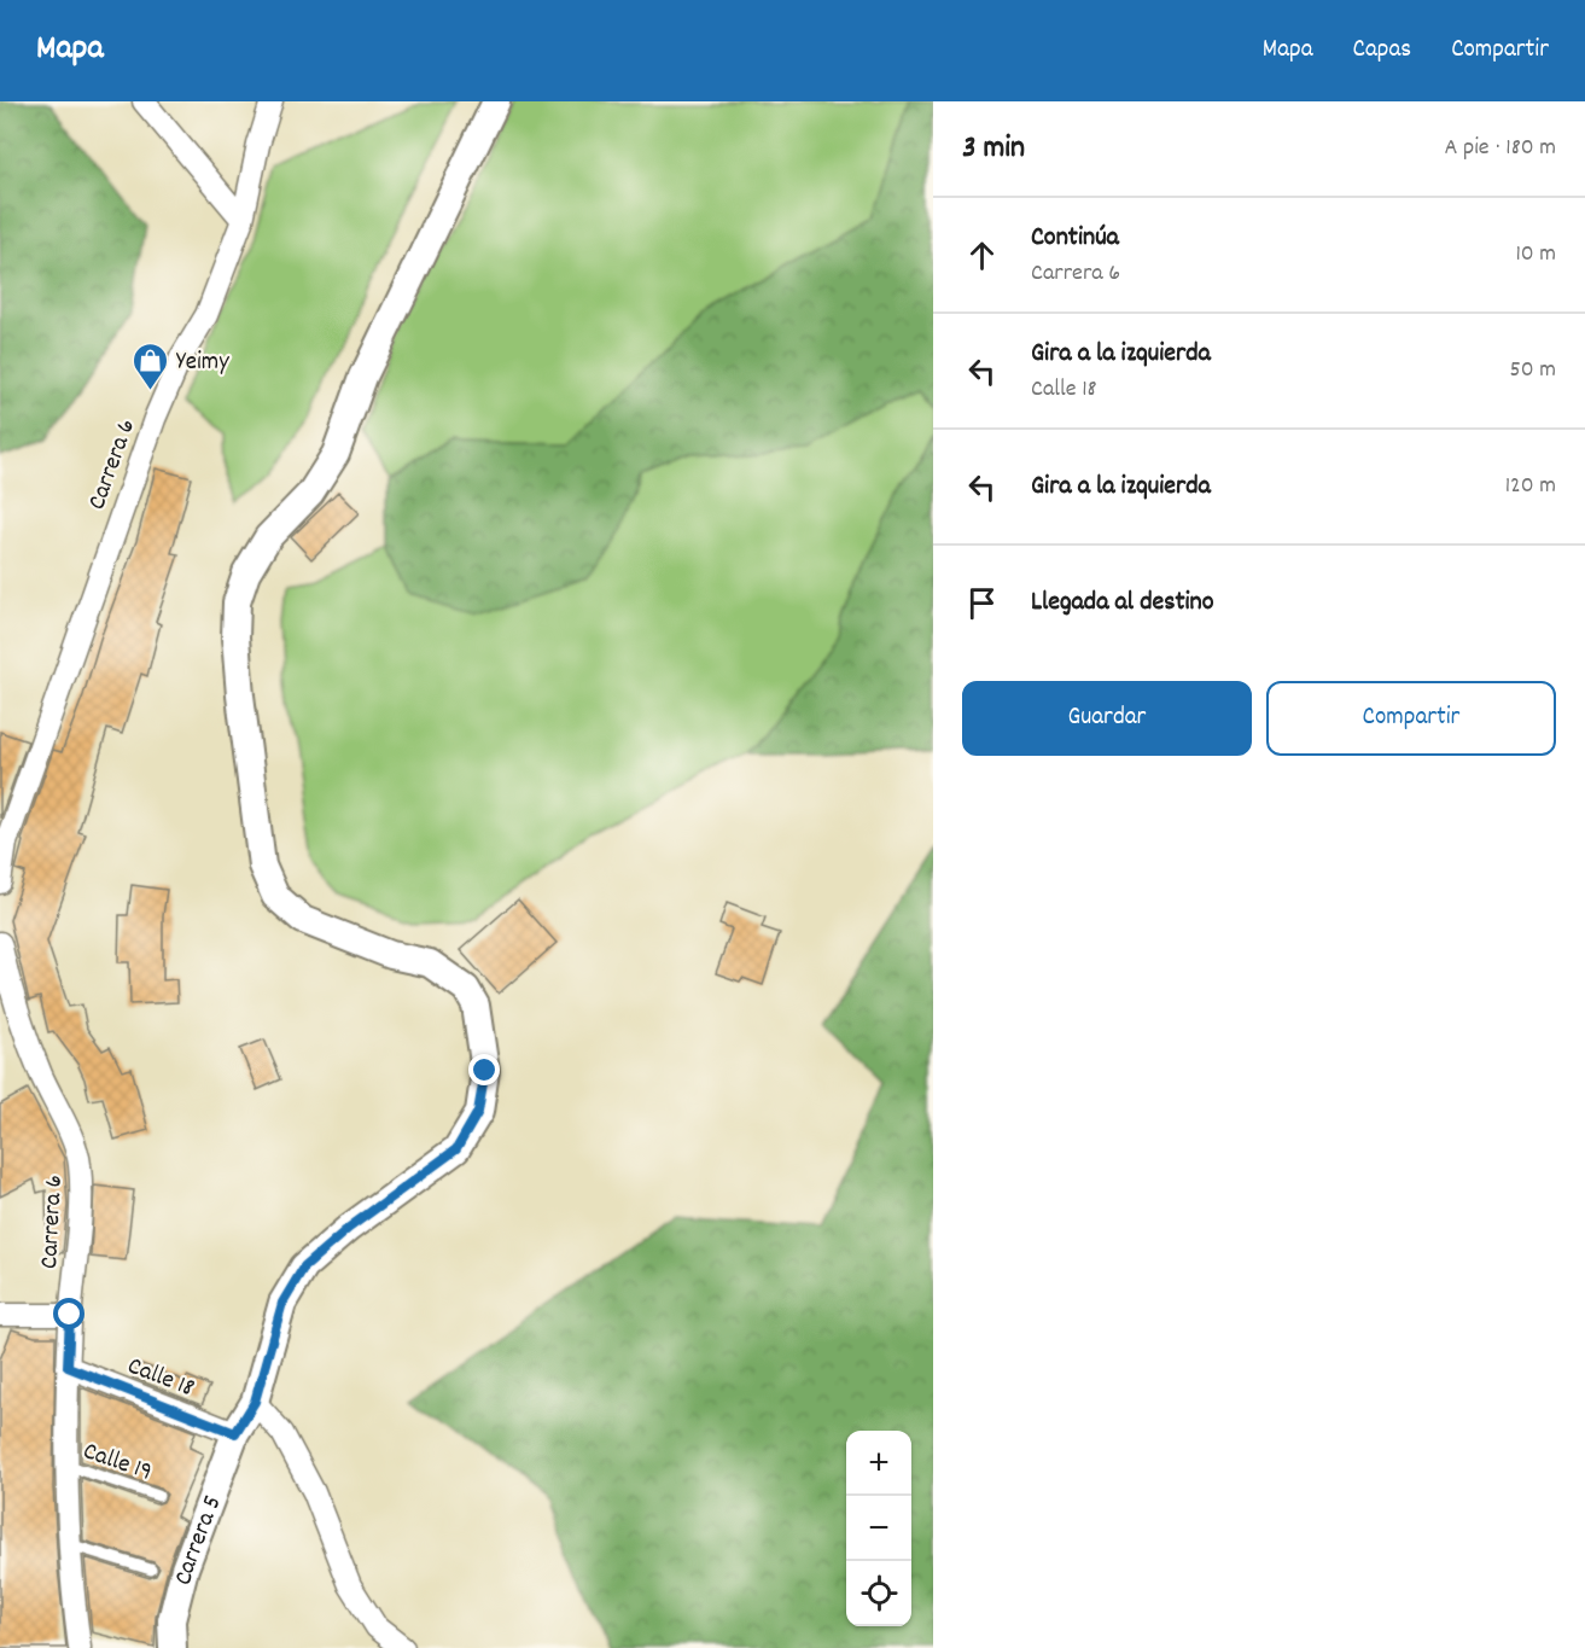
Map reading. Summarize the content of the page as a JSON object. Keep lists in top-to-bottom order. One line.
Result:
{"streets":{"street":["Carrera 6","Calle 18","Carrera 5"],"lane":["Calle 19"]},"crossings":[["Carrera 6","Calle 18"],["Carrera 6","Calle 19"],["Calle 18","Carrera 5"]],"places":{"shop":["Yeimy"]},"page":{"header":"Mapa","nav":["Mapa","Capas","Compartir"],"heading":["3 min","A pie · 180 m"],"list":[["Continúa","Carrera 6","10 m"],["Gira a la izquierda","Calle 18","50 m"],["Gira a la izquierda","120 m"],"Llegada al destino"],"buttons":["Guardar","Compartir"],"map_buttons":["+","−"]}}
